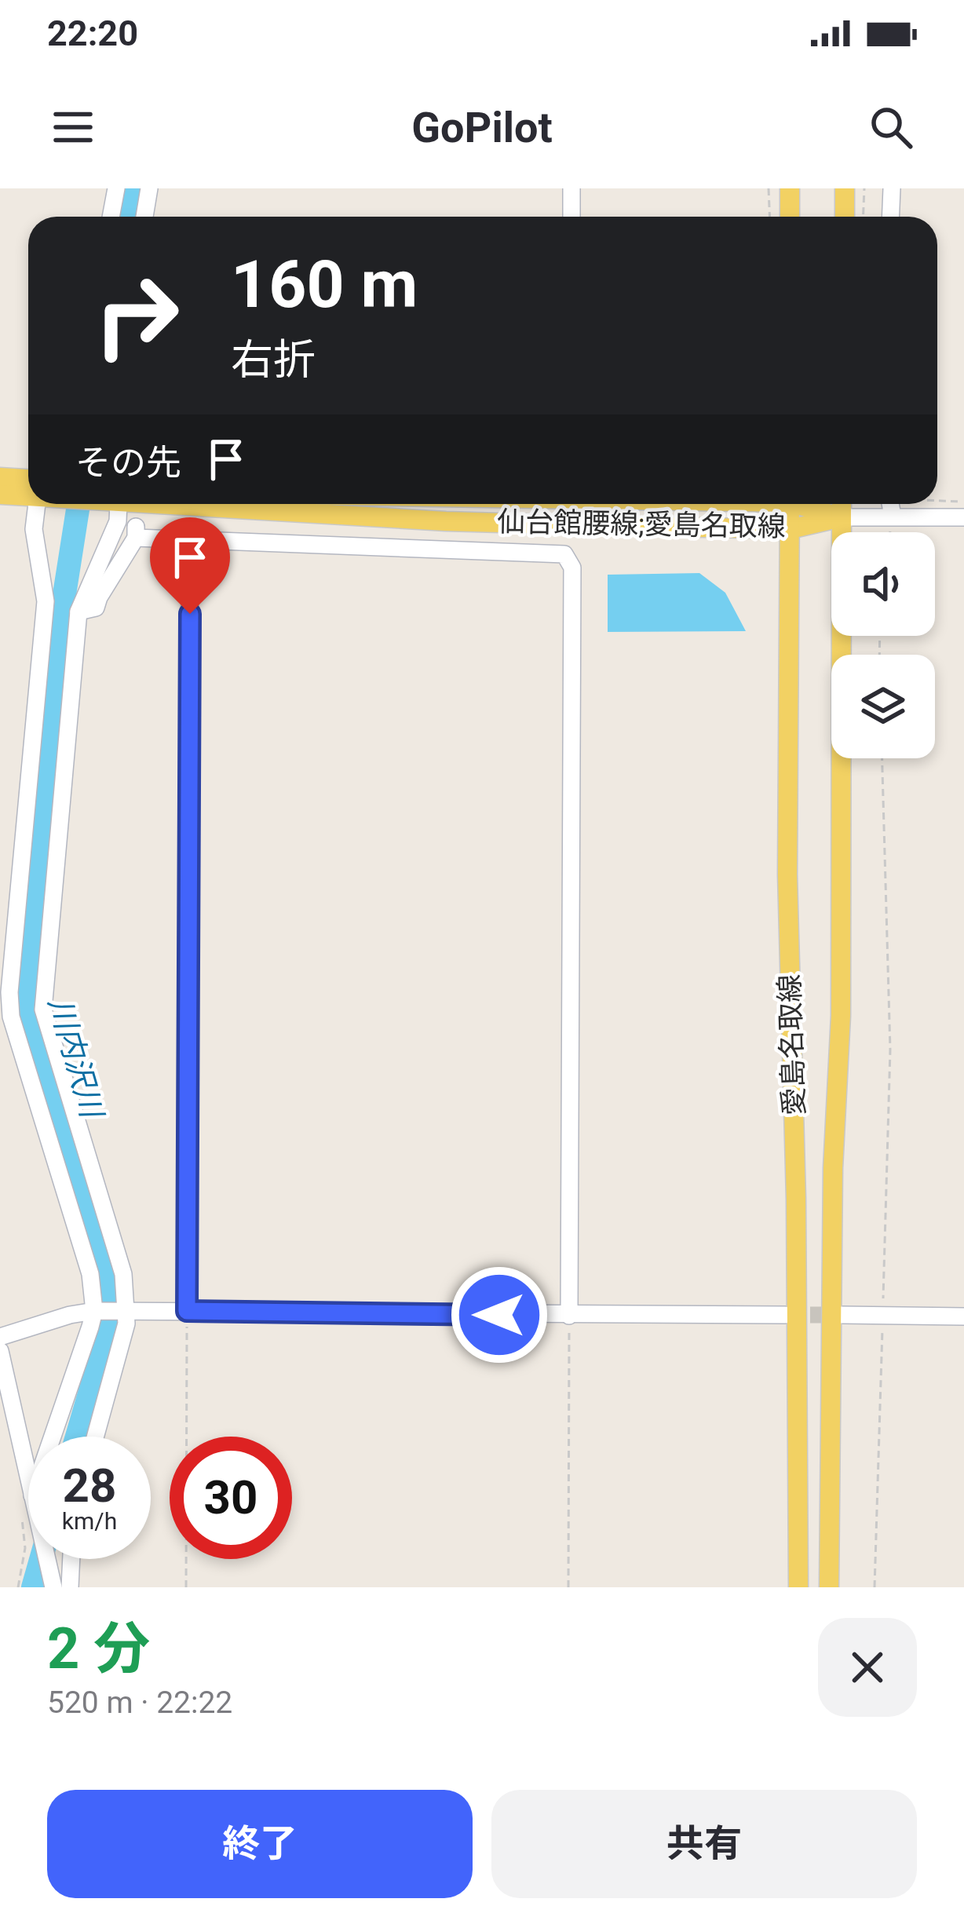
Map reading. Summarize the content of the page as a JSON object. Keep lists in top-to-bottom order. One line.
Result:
{"streets":{"main road":["仙台館腰線;愛島名取線","愛島名取線"]},"crossings":[["仙台館腰線;愛島名取線","愛島名取線"]],"water":["川内沢川"],"page":{"status":"22:20","header":"GoPilot","turn":["160 m","右折"],"then":"その先","speed":"28 km/h","limit":"30","heading":["2 分","520 m · 22:22"],"buttons":["終了","共有"]}}
